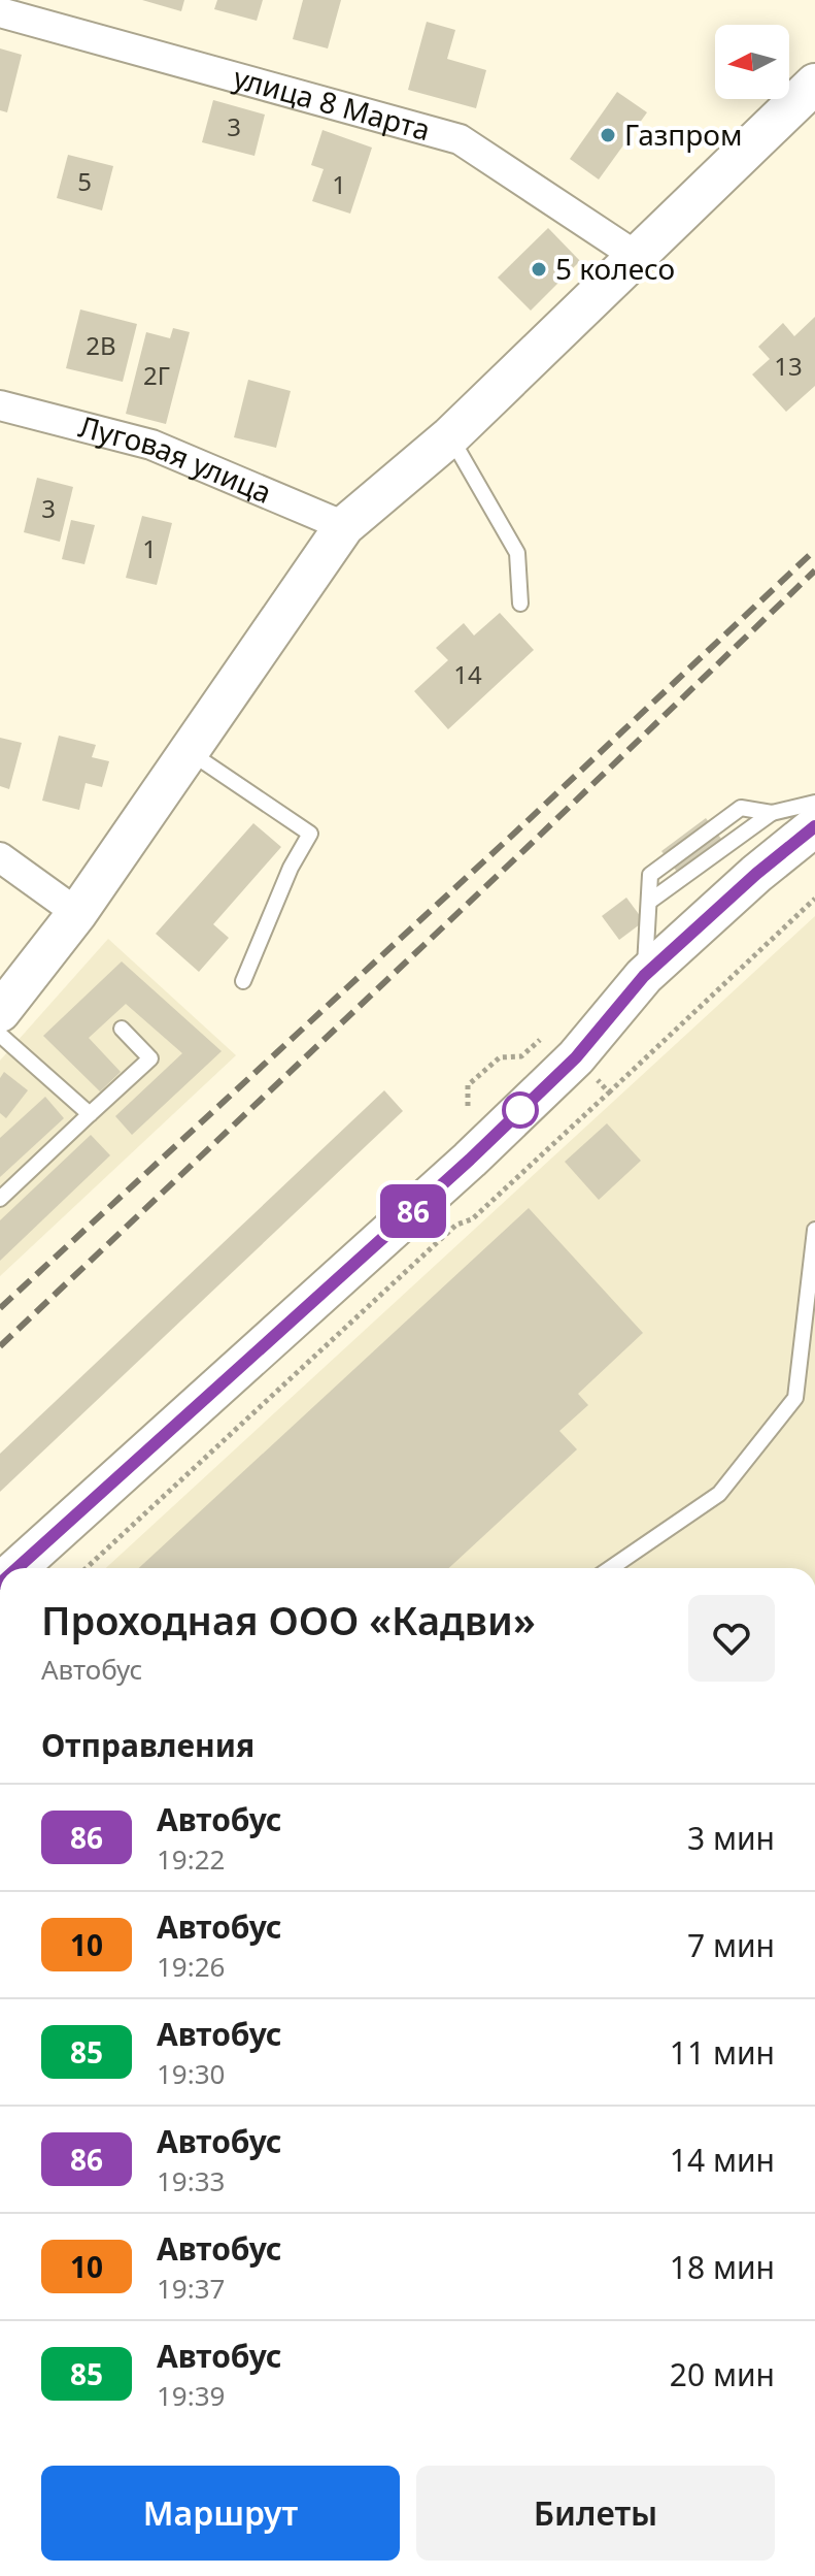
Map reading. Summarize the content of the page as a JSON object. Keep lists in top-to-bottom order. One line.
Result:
{"streets":{"street":["улица 8 Марта","Луговая улица"]},"places":["Газпром","5 колесо"],"lines":["bus line 86"],"house_numbers":["3","5","1","2В","13","2Г","3","1","14"],"north":"left","page":{"on_map":"86","heading":[["Проходная ООО «Кадви»","Автобус"],"Отправления"],"list":[{"mark":"86","name":"Автобус","note":"19:22","value":"3 мин"},{"mark":"10","name":"Автобус","note":"19:26","value":"7 мин"},{"mark":"85","name":"Автобус","note":"19:30","value":"11 мин"},{"mark":"86","name":"Автобус","note":"19:33","value":"14 мин"},{"mark":"10","name":"Автобус","note":"19:37","value":"18 мин"},{"mark":"85","name":"Автобус","note":"19:39","value":"20 мин"}],"buttons":["Маршрут","Билеты"]}}
